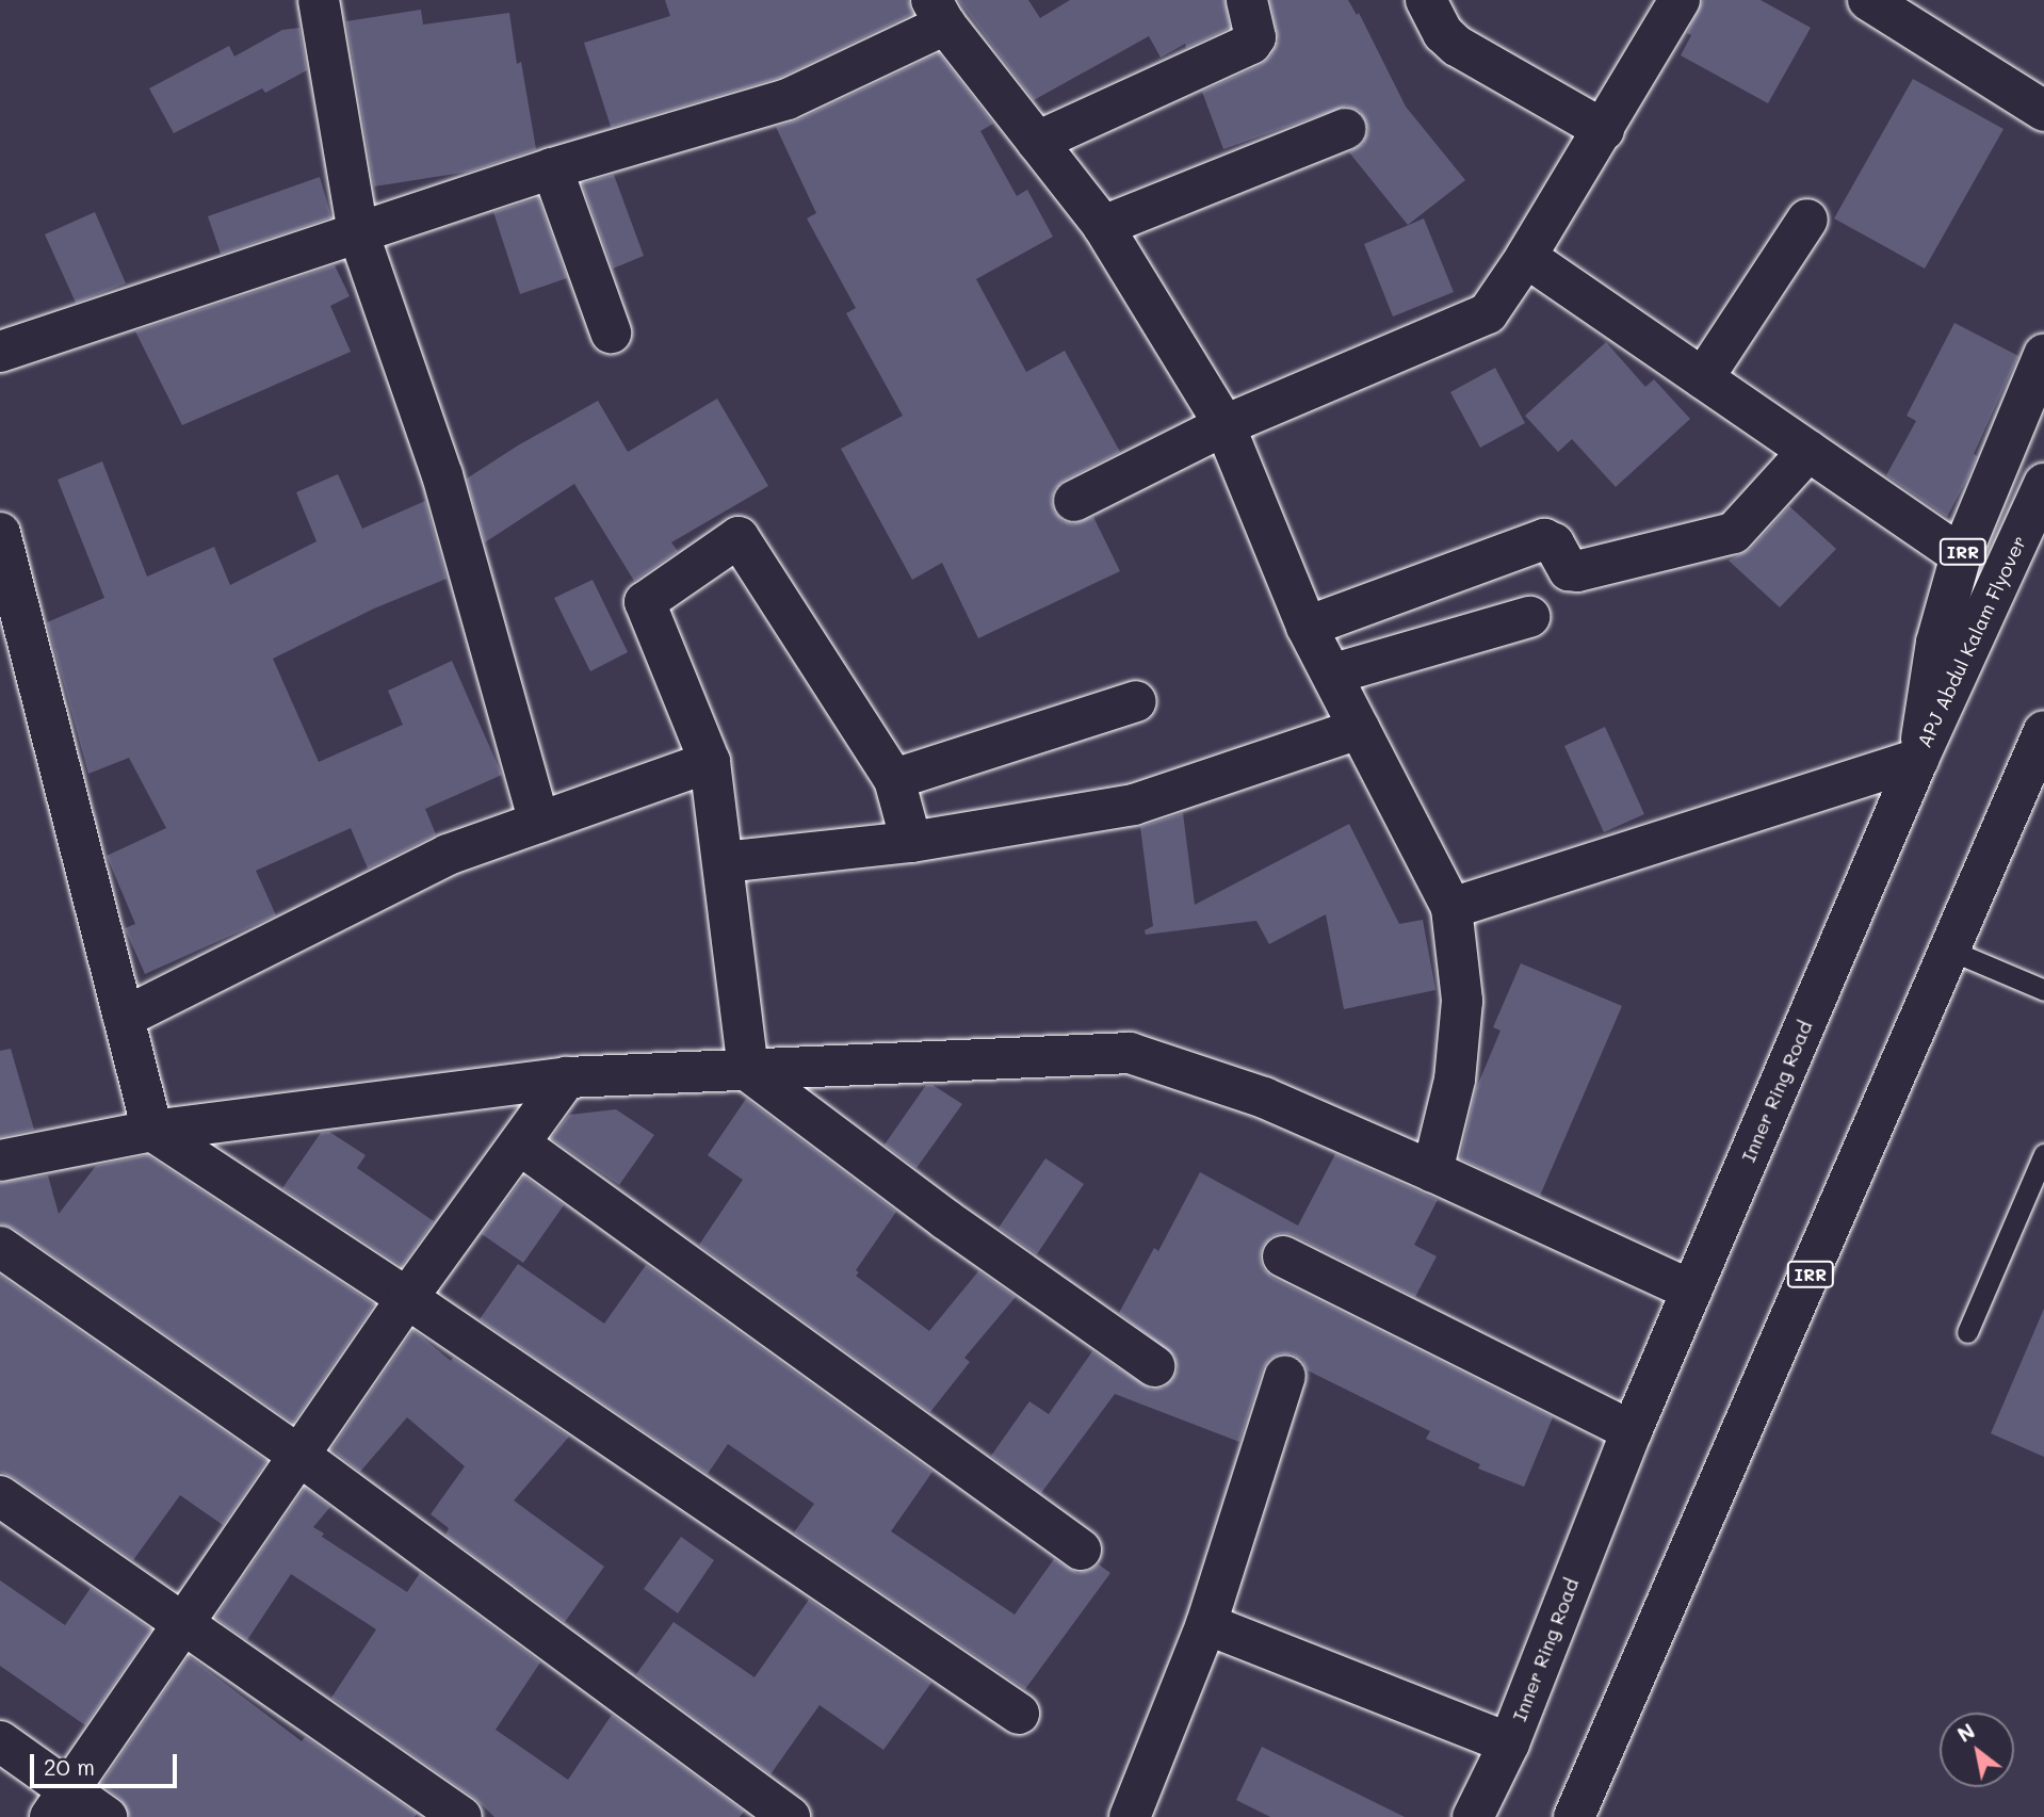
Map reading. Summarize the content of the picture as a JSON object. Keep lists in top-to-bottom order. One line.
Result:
{"streets":{"main road":["IRR","APJ Abdul Kalam Flyover","Inner Ring Road"]},"crossings":[["APJ Abdul Kalam Flyover","Inner Ring Road"]],"scale_bar":"20 m","north":"top left"}
